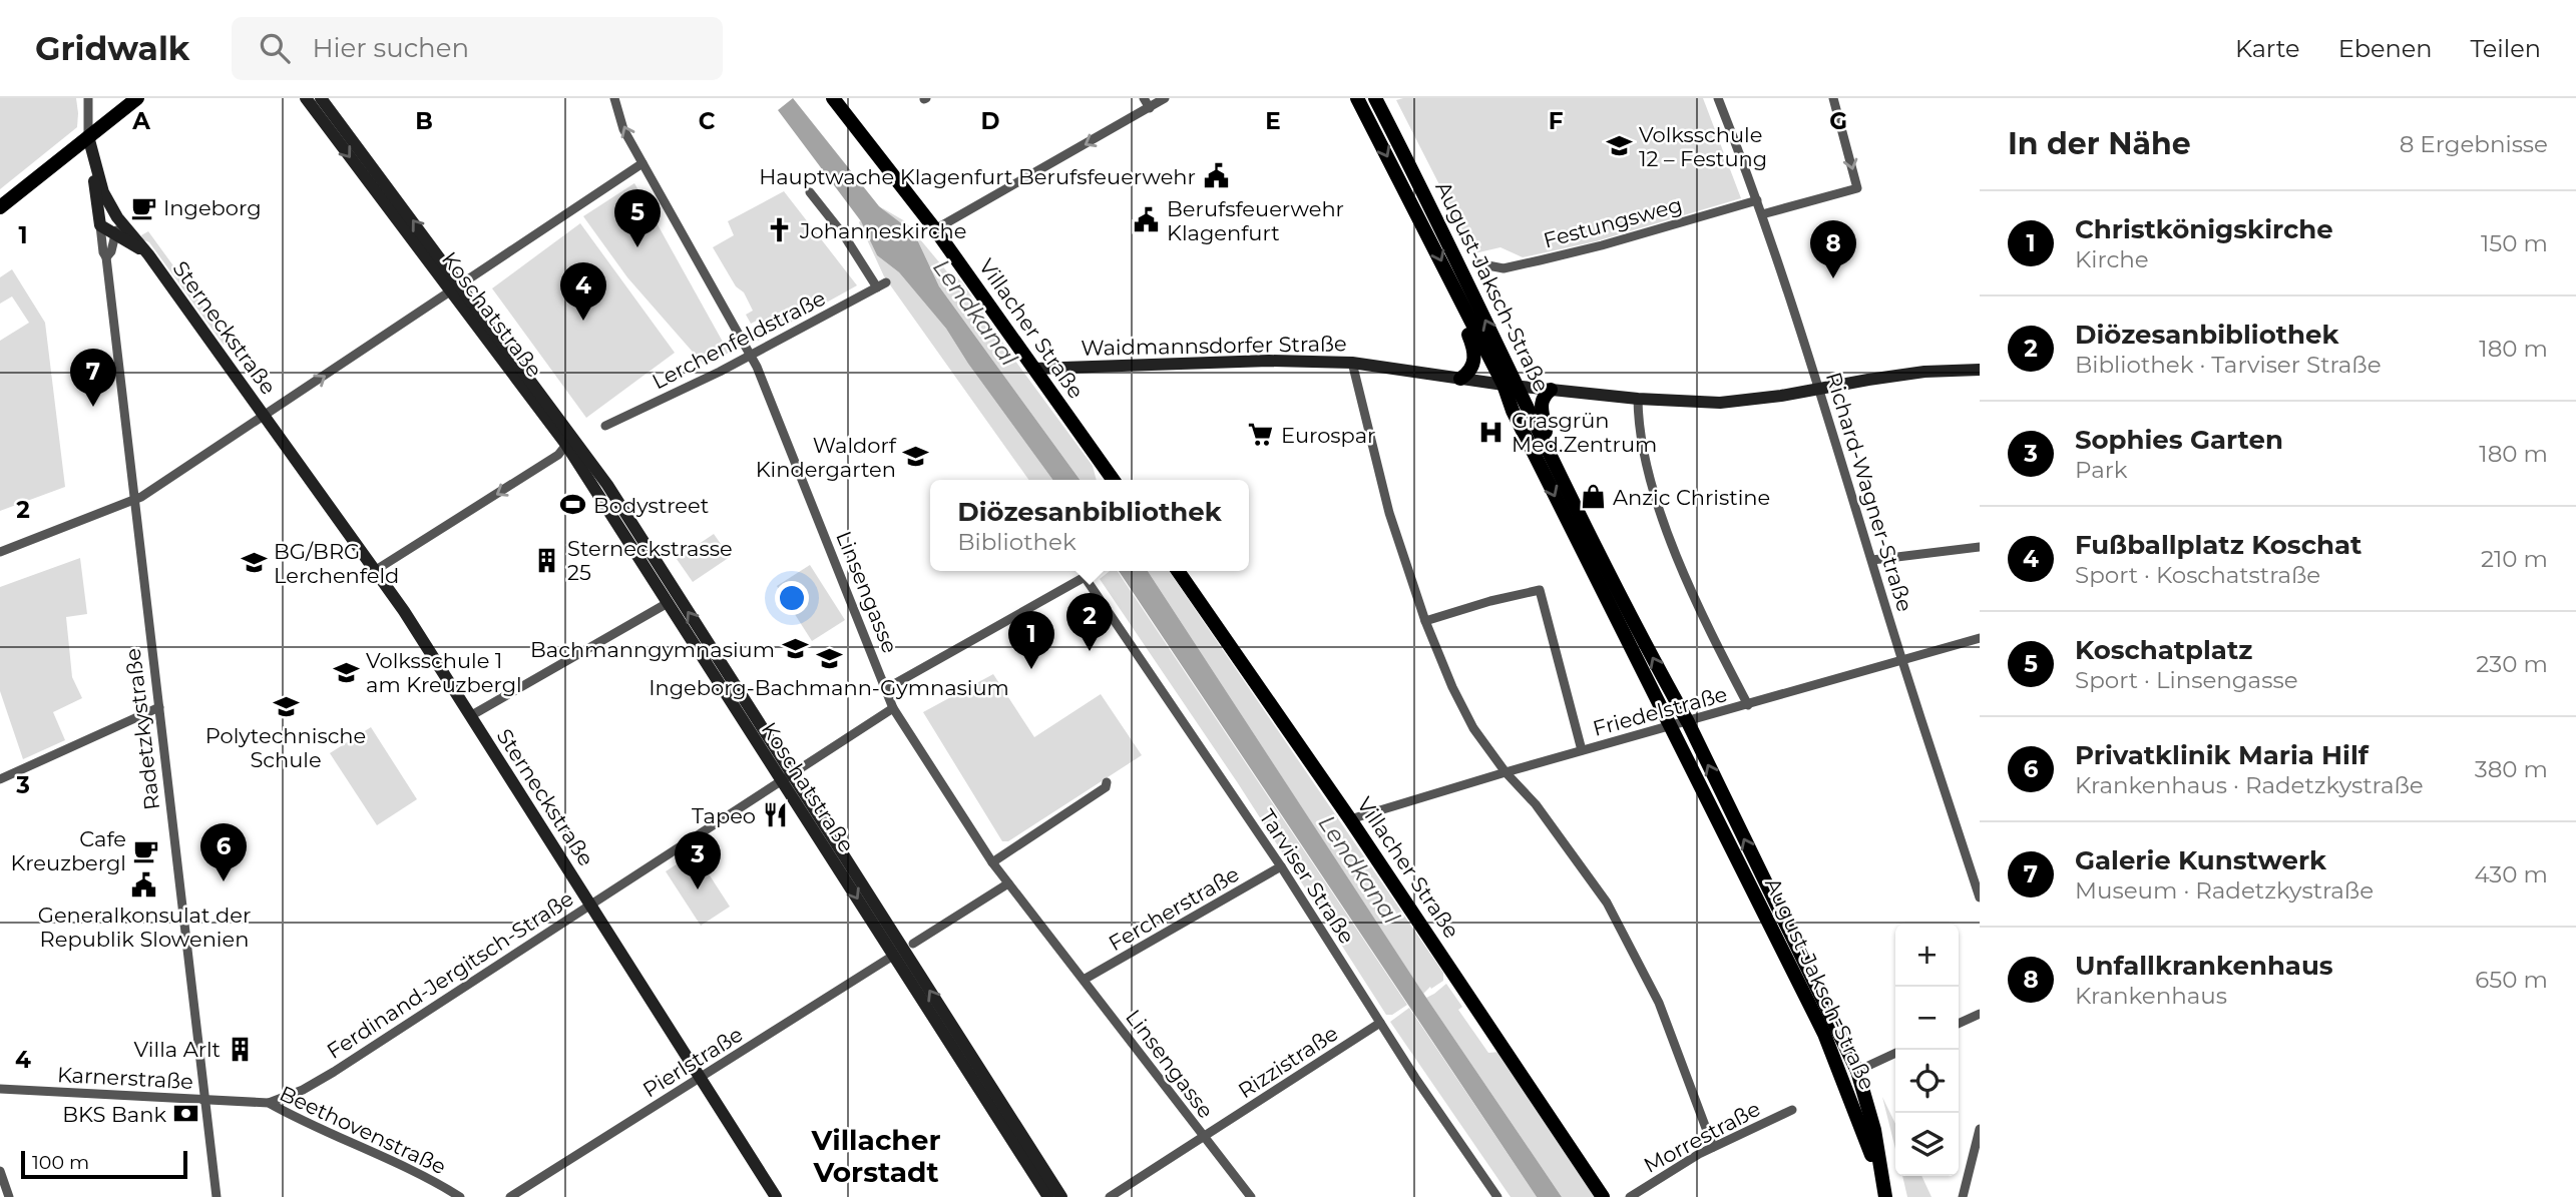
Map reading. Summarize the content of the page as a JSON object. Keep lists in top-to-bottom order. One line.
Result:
{"streets":{"main road":["August-Jaksch-Straße","Koschatstraße","Sterneckstraße","Villacher Straße","Waidmannsdorfer Straße","Radetzkystraße"],"street":["Festungsweg","Lerchenfeldstraße","Richard-Wagner-Straße","Linsengasse","Friedelstraße","Tarviser Straße","Fercherstraße","Ferdinand-Jergitsch-Straße","Pierlstraße","Rizzistraße","Karnerstraße","Beethovenstraße","Morrestraße"]},"crossings":[["Festungsweg","Richard-Wagner-Straße"],["August-Jaksch-Straße","Waidmannsdorfer Straße"],["August-Jaksch-Straße","Friedelstraße"],["Koschatstraße","Ferdinand-Jergitsch-Straße"],["Koschatstraße","Pierlstraße"],["Sterneckstraße","Radetzkystraße"],["Sterneckstraße","Ferdinand-Jergitsch-Straße"],["Sterneckstraße","Pierlstraße"],["Villacher Straße","Waidmannsdorfer Straße"],["Villacher Straße","Friedelstraße"],["Lerchenfeldstraße","Linsengasse"],["Waidmannsdorfer Straße","Richard-Wagner-Straße"],["Richard-Wagner-Straße","Friedelstraße"],["Linsengasse","Tarviser Straße"],["Linsengasse","Fercherstraße"],["Linsengasse","Ferdinand-Jergitsch-Straße"],["Linsengasse","Rizzistraße"],["Radetzkystraße","Karnerstraße"],["Radetzkystraße","Beethovenstraße"],["Tarviser Straße","Fercherstraße"],["Tarviser Straße","Rizzistraße"],["Ferdinand-Jergitsch-Straße","Beethovenstraße"],["Karnerstraße","Beethovenstraße"]],"districts":["Villacher Vorstadt"],"water":["Lendkanal"],"places":{"school or university":["Volksschule 12 – Festung","Waldorf Kindergarten","BG/BRG Lerchenfeld","Bachmanngymnasium","Ingeborg-Bachmann-Gymnasium","Volksschule 1 am Kreuzbergl","Polytechnische Schule"],"public building":["Hauptwache Klagenfurt Berufsfeuerwehr","Berufsfeuerwehr Klagenfurt","Generalkonsulat der Republik Slowenien"],"cafe":["Ingeborg","Cafe Kreuzbergl"],"church":["Johanneskirche"],"hospital":["Grasgrün Med.Zentrum"],"supermarket":["Eurospar"],"shop":["Anzic Christine"],"sports":["Bodystreet"],"building":["Sterneckstrasse 25","Villa Arlt"],"restaurant":["Tapeo"],"bank":["BKS Bank"]},"scale_bar":"100 m","page":{"header":"Gridwalk","search":"Hier suchen","nav":["Karte","Ebenen","Teilen"],"heading":["In der Nähe","8 Ergebnisse"],"pins":["5","8","4","7","2","1","6","3"],"list":[{"mark":"1","name":"Christkönigskirche","note":"Kirche","value":"150 m"},{"mark":"2","name":"Diözesanbibliothek","note":"Bibliothek · Tarviser Straße","value":"180 m"},{"mark":"3","name":"Sophies Garten","note":"Park","value":"180 m"},{"mark":"4","name":"Fußballplatz Koschat","note":"Sport · Koschatstraße","value":"210 m"},{"mark":"5","name":"Koschatplatz","note":"Sport · Linsengasse","value":"230 m"},{"mark":"6","name":"Privatklinik Maria Hilf","note":"Krankenhaus · Radetzkystraße","value":"380 m"},{"mark":"7","name":"Galerie Kunstwerk","note":"Museum · Radetzkystraße","value":"430 m"},{"mark":"8","name":"Unfallkrankenhaus","note":"Krankenhaus","value":"650 m"}],"popup":["Diözesanbibliothek","Bibliothek"],"map_buttons":["+","−"],"scale":"100 m"},"grid":{"columns":["A","B","C","D","E","F","G"],"rows":["1","2","3","4"]}}
